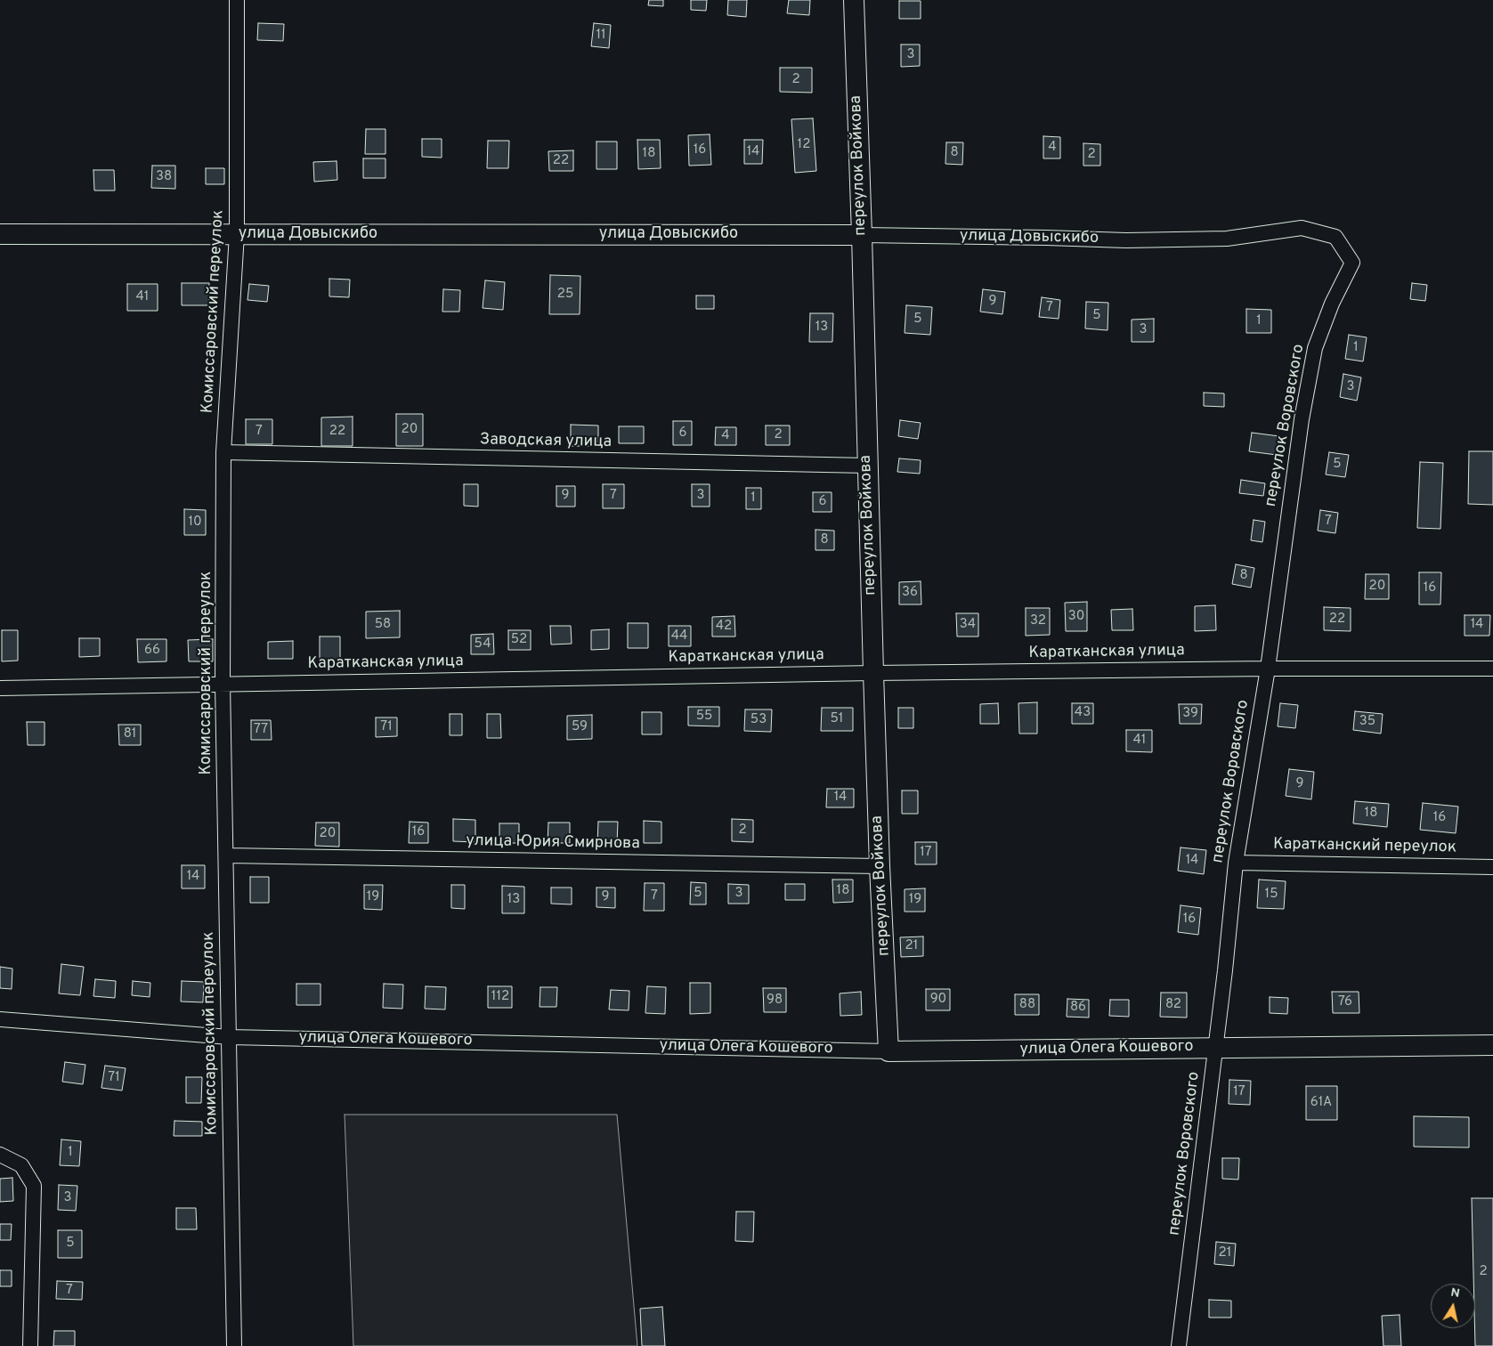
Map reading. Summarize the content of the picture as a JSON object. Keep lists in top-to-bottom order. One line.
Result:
{"streets":{"street":["переулок Войкова","улица Довыскибо","Комиссаровский переулок","переулок Воровского","Заводская улица","Каратканская улица","улица Юрия Смирнова","Каратканский переулок","улица Олега Кошевого"]},"crossings":[["переулок Войкова","улица Довыскибо"],["переулок Войкова","Заводская улица"],["переулок Войкова","Каратканская улица"],["переулок Войкова","улица Юрия Смирнова"],["переулок Войкова","улица Олега Кошевого"],["улица Довыскибо","Комиссаровский переулок"],["улица Довыскибо","переулок Воровского"],["Комиссаровский переулок","Заводская улица"],["Комиссаровский переулок","Каратканская улица"],["Комиссаровский переулок","улица Юрия Смирнова"],["Комиссаровский переулок","улица Олега Кошевого"],["переулок Воровского","Каратканская улица"],["переулок Воровского","Каратканский переулок"],["переулок Воровского","улица Олега Кошевого"]],"house_numbers":["11","3","2","12","4","16","14","8","18","2","22","38","25","41","9","7","5","5","1","13","3","1","3","20","7","22","6","2","4","5","9","7","3","1","6","7","10","8","8","20","16","36","30","22","32","58","34","14","42","44","52","54","66","43","39","55","51","53","35","71","59","77","81","41","9","14","18","16","2","16","20","17","14","14","18","5","3","15","7","19","9","13","19","16","21","112","90","98","76","88","82","86","71","17","61А","1","3","5","21","2","7"],"north":"top"}
